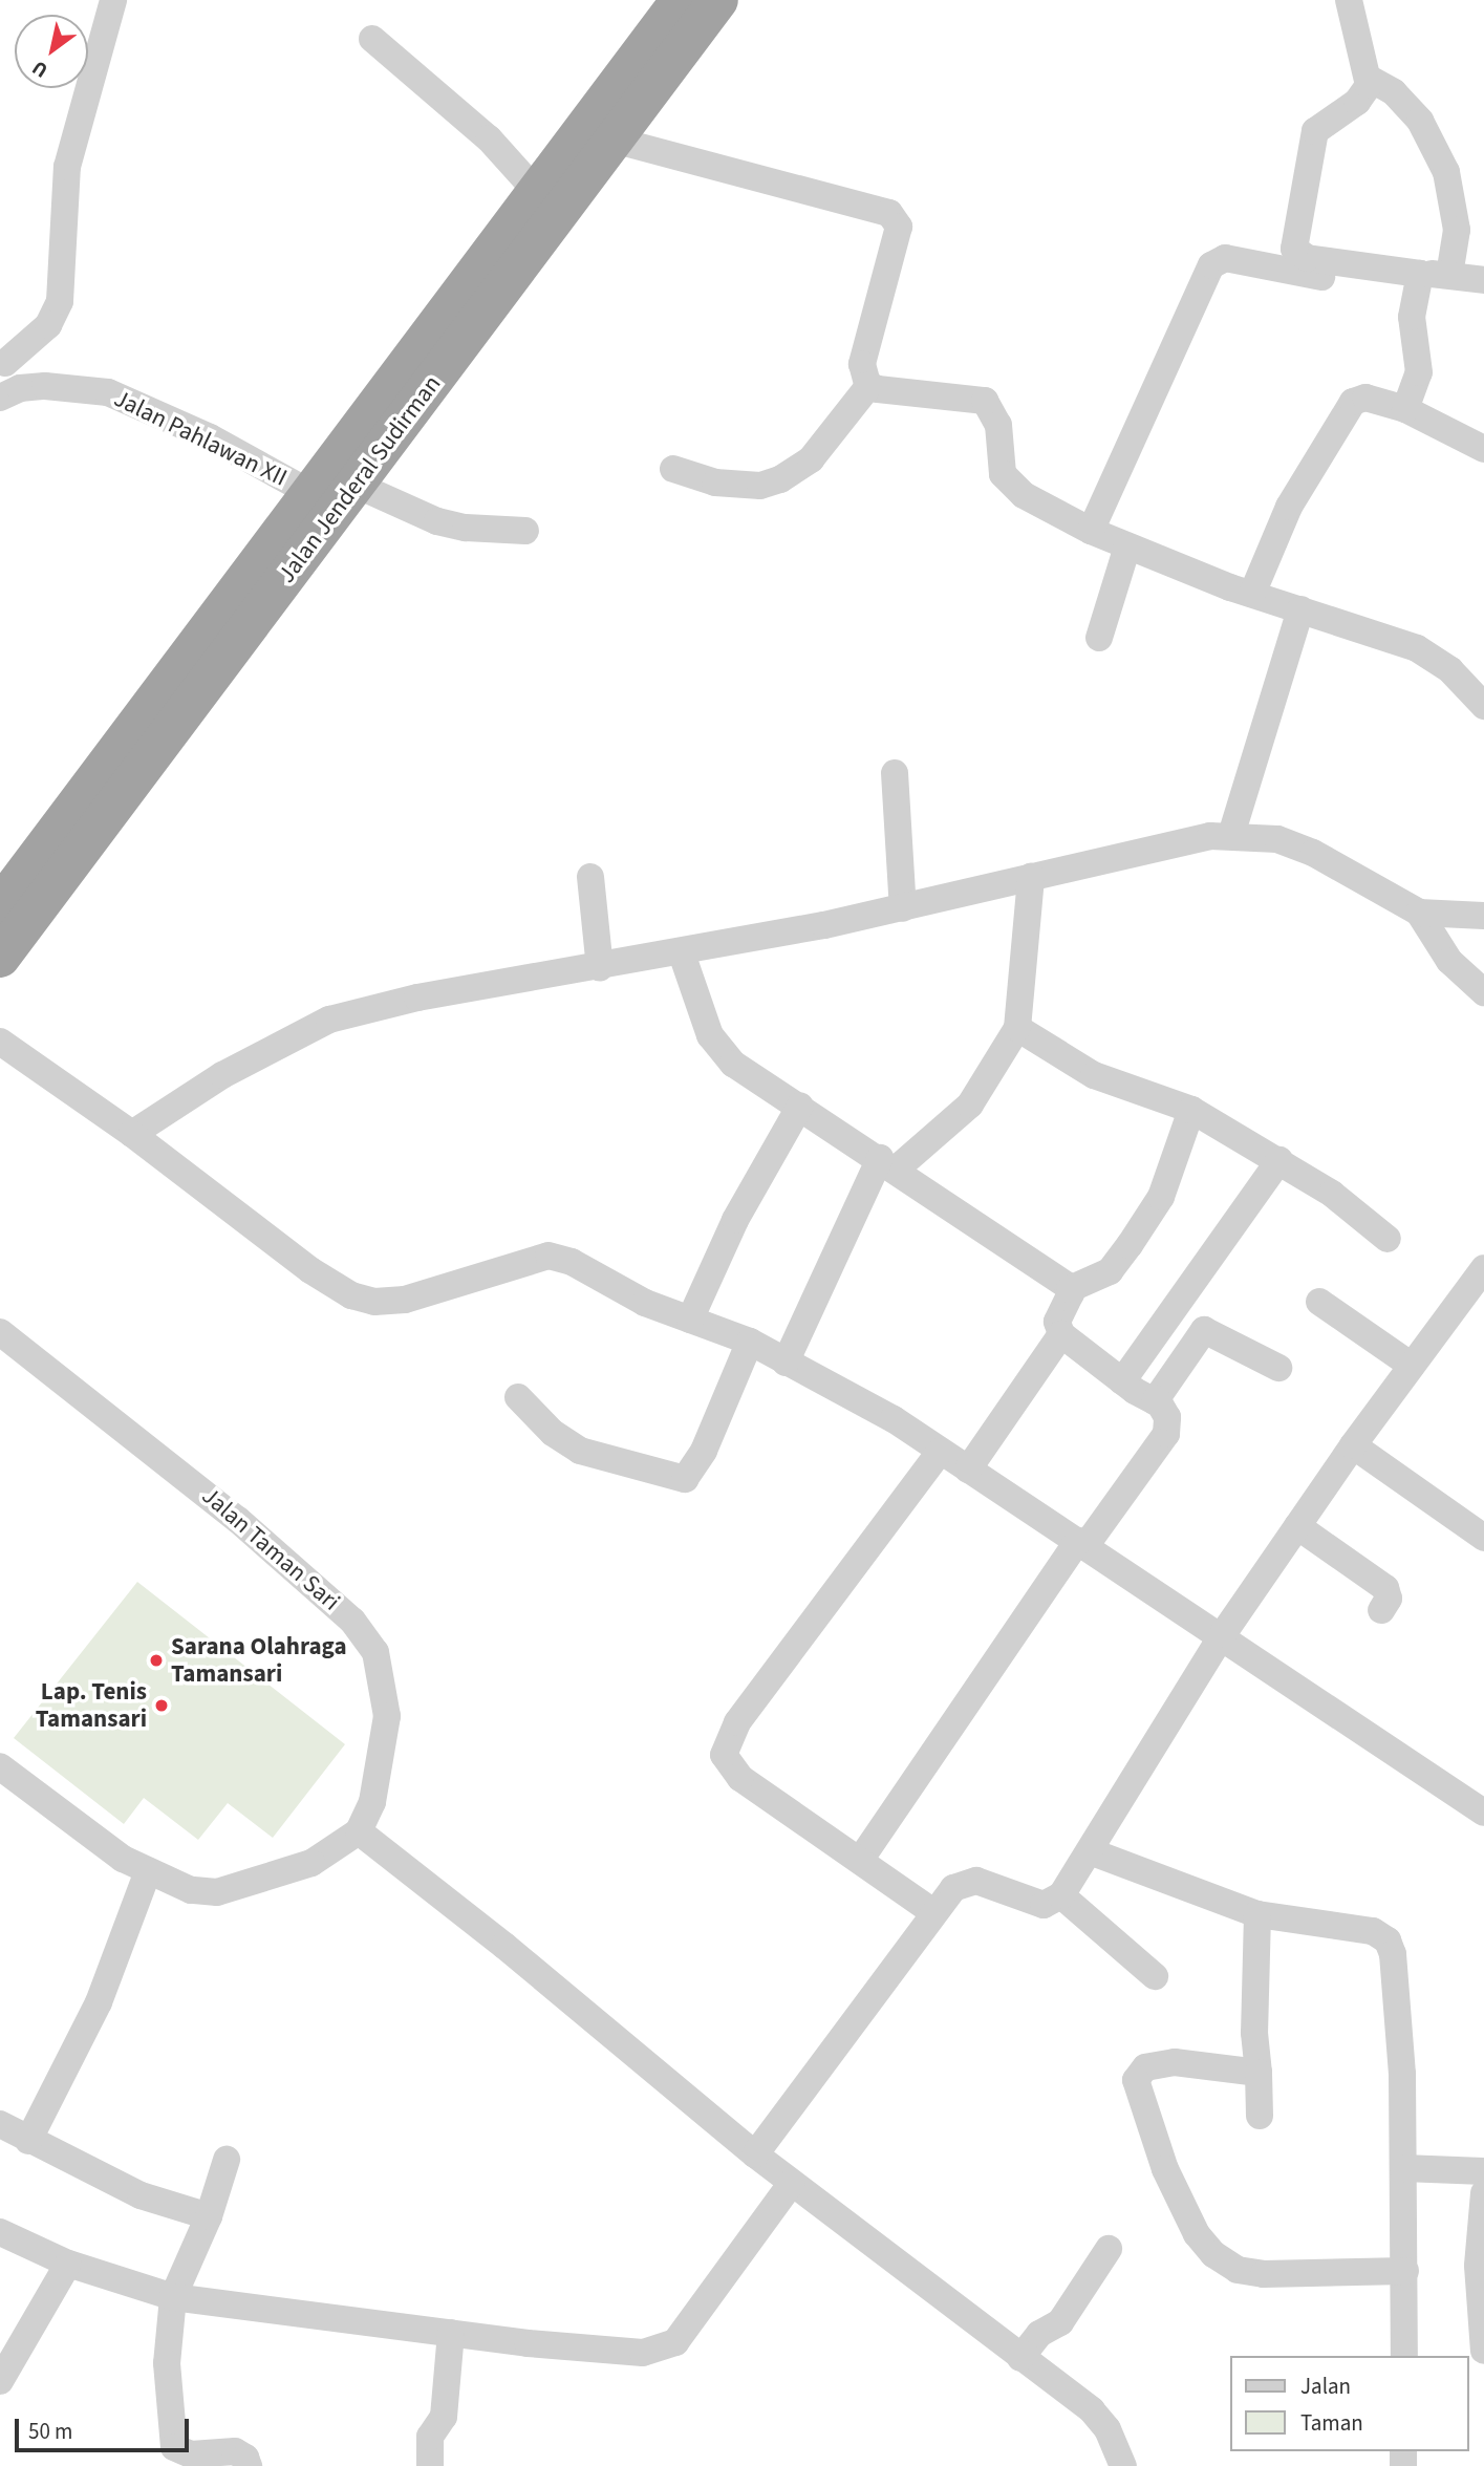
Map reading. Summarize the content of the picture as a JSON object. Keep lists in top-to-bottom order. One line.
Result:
{"streets":{"highway":["Jalan Jenderal Sudirman"],"street":["Jalan Pahlawan XII","Jalan Taman Sari"]},"crossings":[["Jalan Pahlawan XII","Jalan Jenderal Sudirman"]],"places":["Sarana Olahraga Tamansari","Lap. Tenis Tamansari"],"legend":["Jalan","Taman"],"scale_bar":"50 m","north":"bottom left"}
